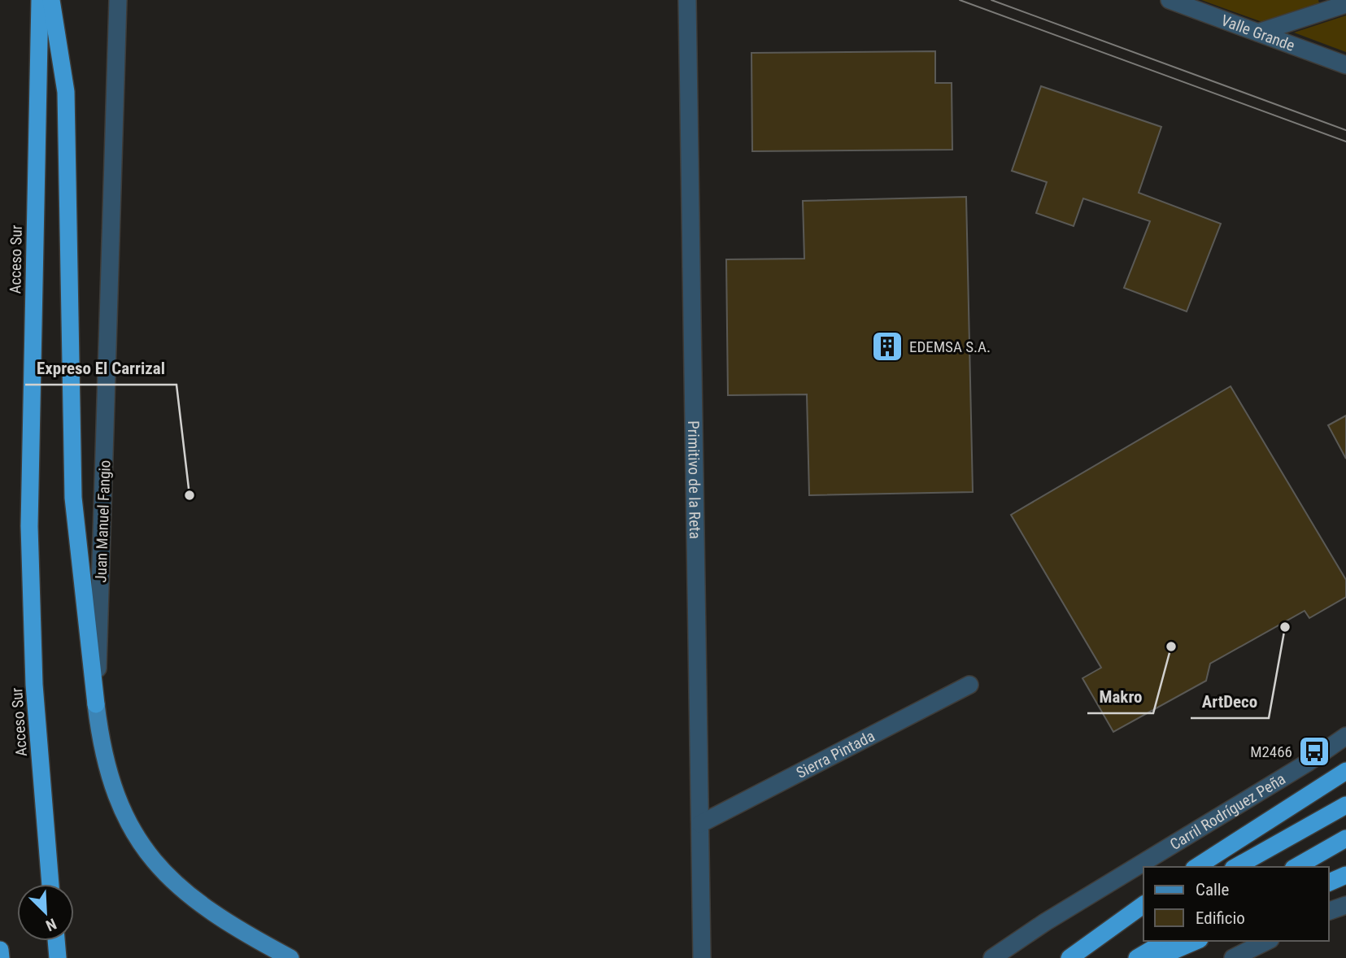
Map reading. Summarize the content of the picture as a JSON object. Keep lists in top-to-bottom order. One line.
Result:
{"streets":{"highway":["Acceso Sur"],"main road":["Juan Manuel Fangio"],"street":["Valle Grande","Primitivo de la Reta","Sierra Pintada","Carril Rodríguez Peña"]},"crossings":[["Primitivo de la Reta","Sierra Pintada"]],"places":{"building":["EDEMSA S.A."],"other":["Expreso El Carrizal","ArtDeco","Makro"],"bus stop":["M2466"]},"legend":["Calle","Edificio"],"north":"bottom right"}
